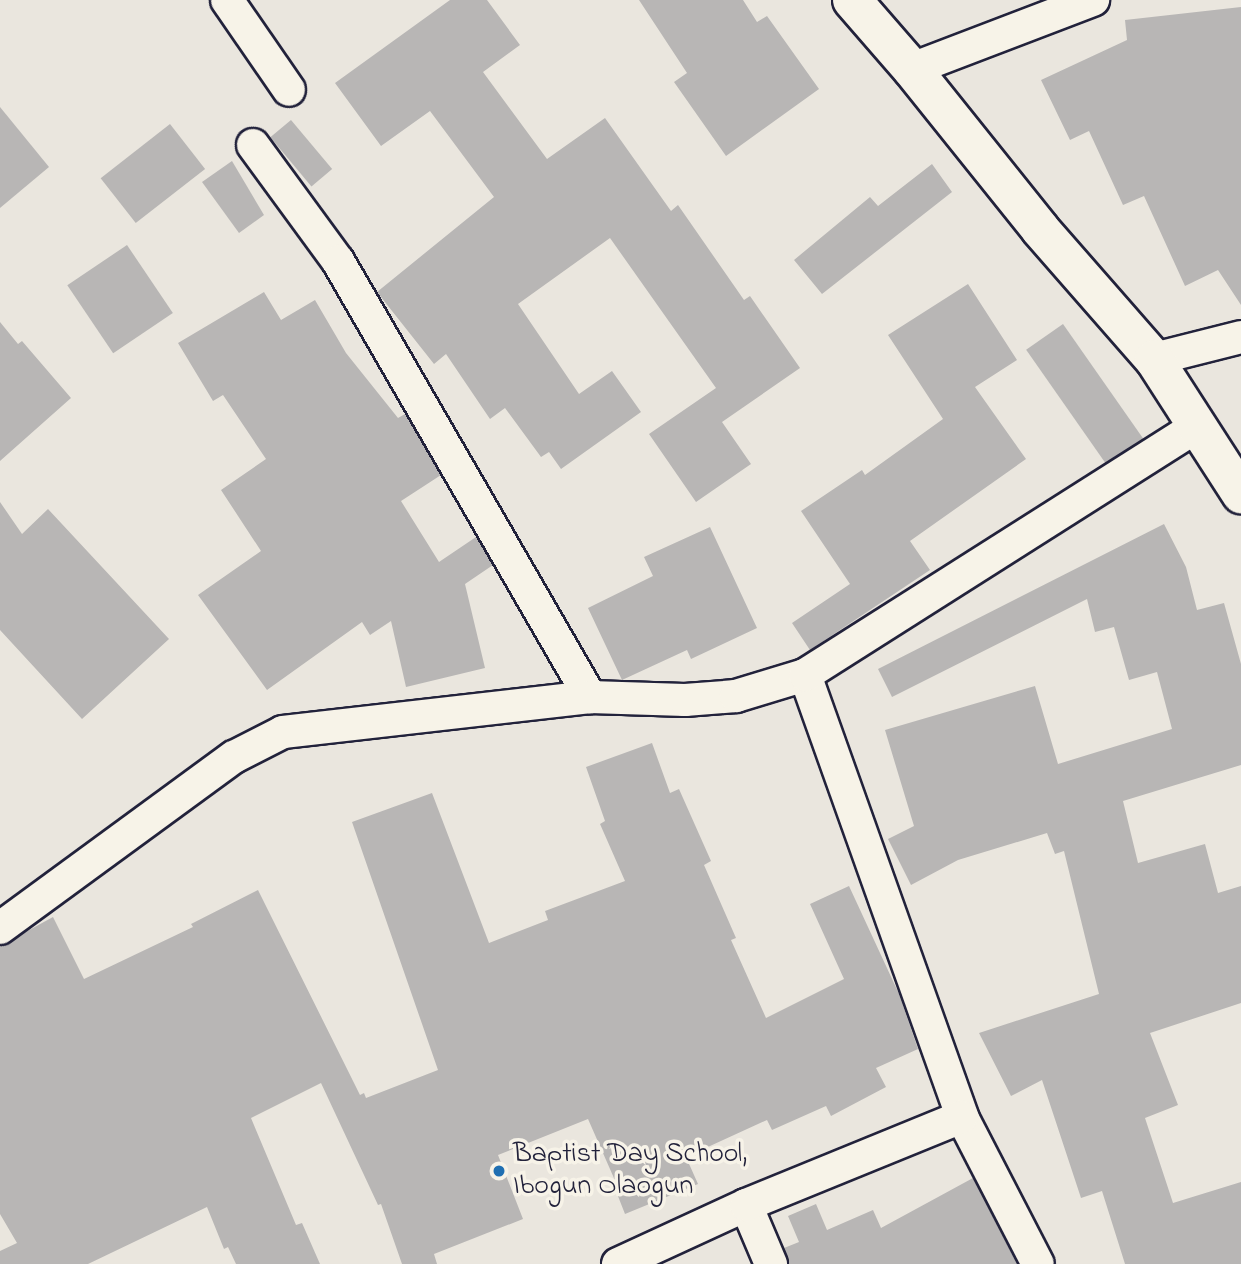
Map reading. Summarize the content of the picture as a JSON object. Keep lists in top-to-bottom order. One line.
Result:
{"places":["Baptist Day School, Ibogun Olaogun"]}
